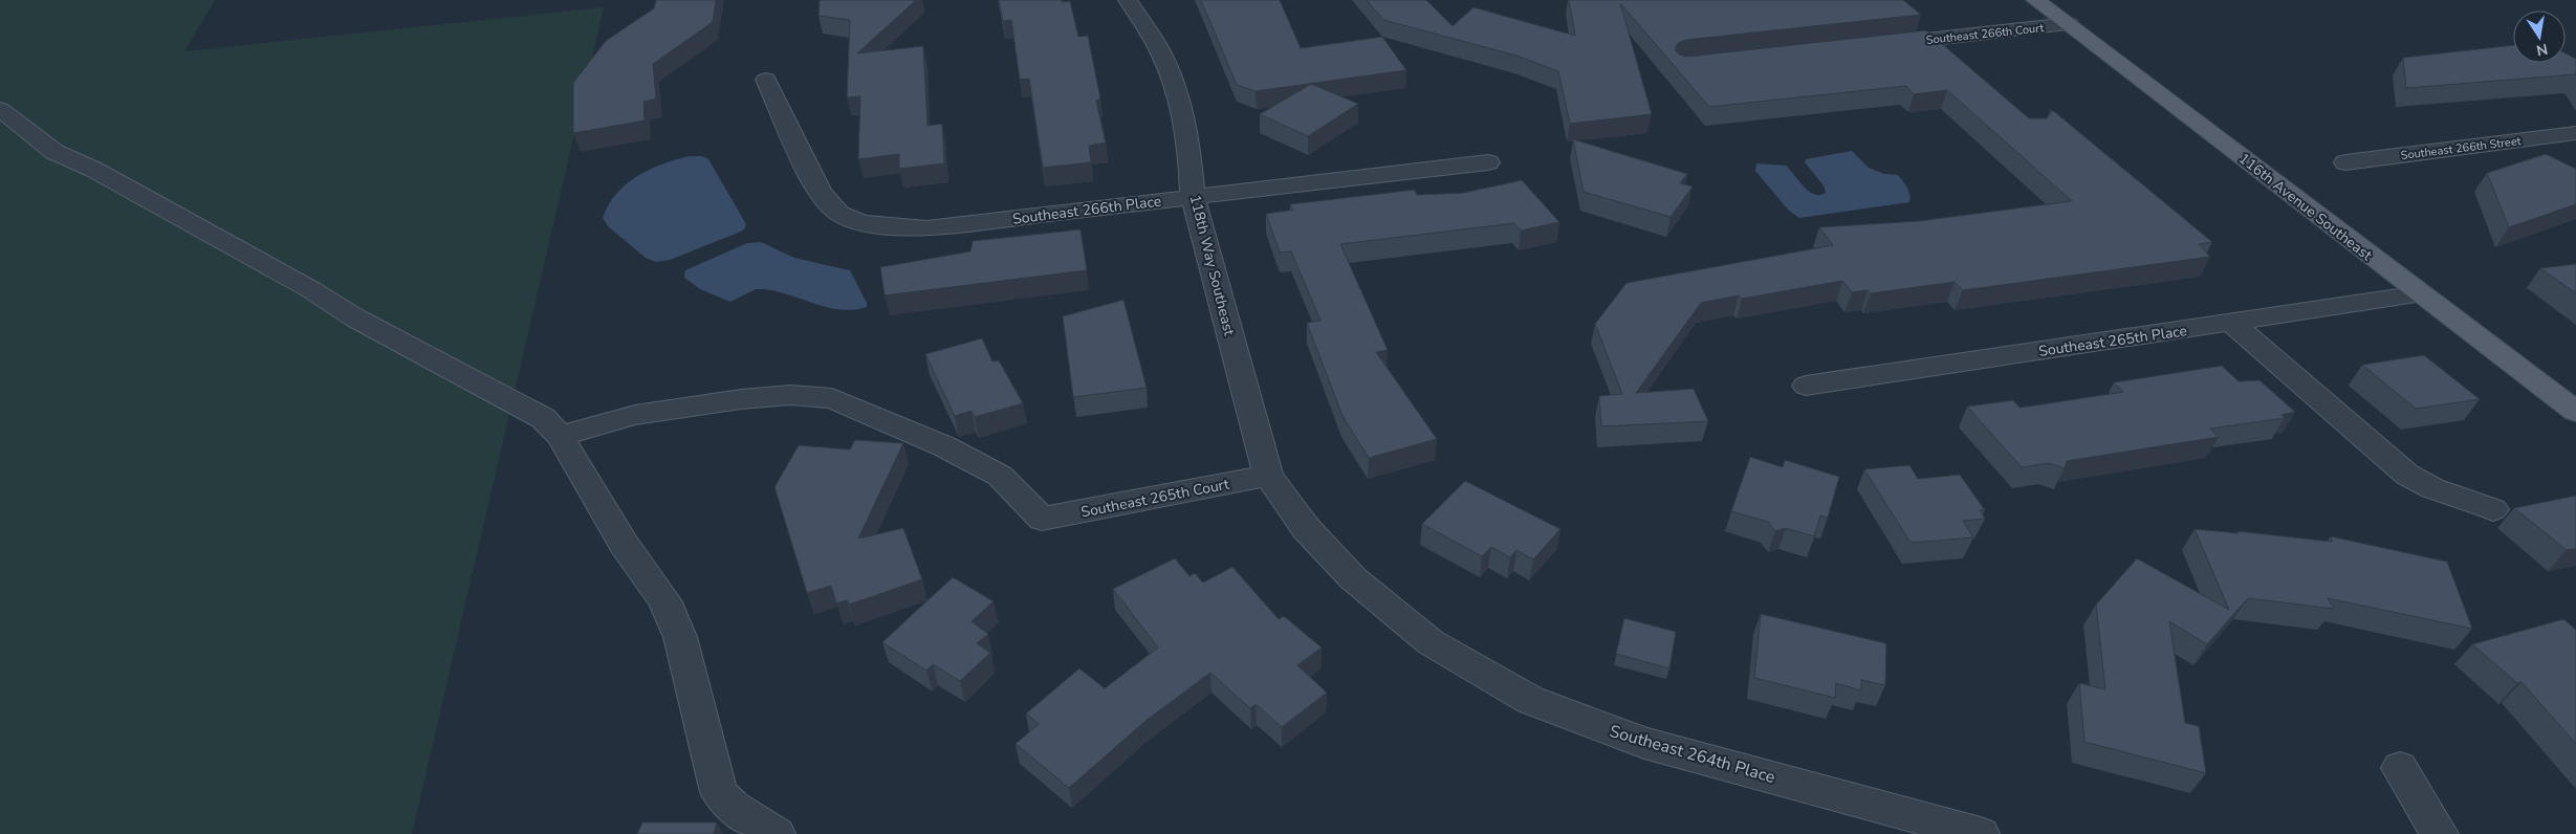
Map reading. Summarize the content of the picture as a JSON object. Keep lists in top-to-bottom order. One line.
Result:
{"streets":{"main road":["116th Avenue Southeast"],"street":["Southeast 266th Court","Southeast 266th Street","Southeast 266th Place","118th Way Southeast","Southeast 265th Place","Southeast 265th Court","Southeast 264th Place"]},"crossings":[["Southeast 266th Court","116th Avenue Southeast"],["116th Avenue Southeast","Southeast 265th Place"],["Southeast 266th Place","118th Way Southeast"],["118th Way Southeast","Southeast 265th Court"],["118th Way Southeast","Southeast 264th Place"],["Southeast 265th Court","Southeast 264th Place"]],"north":"bottom"}
